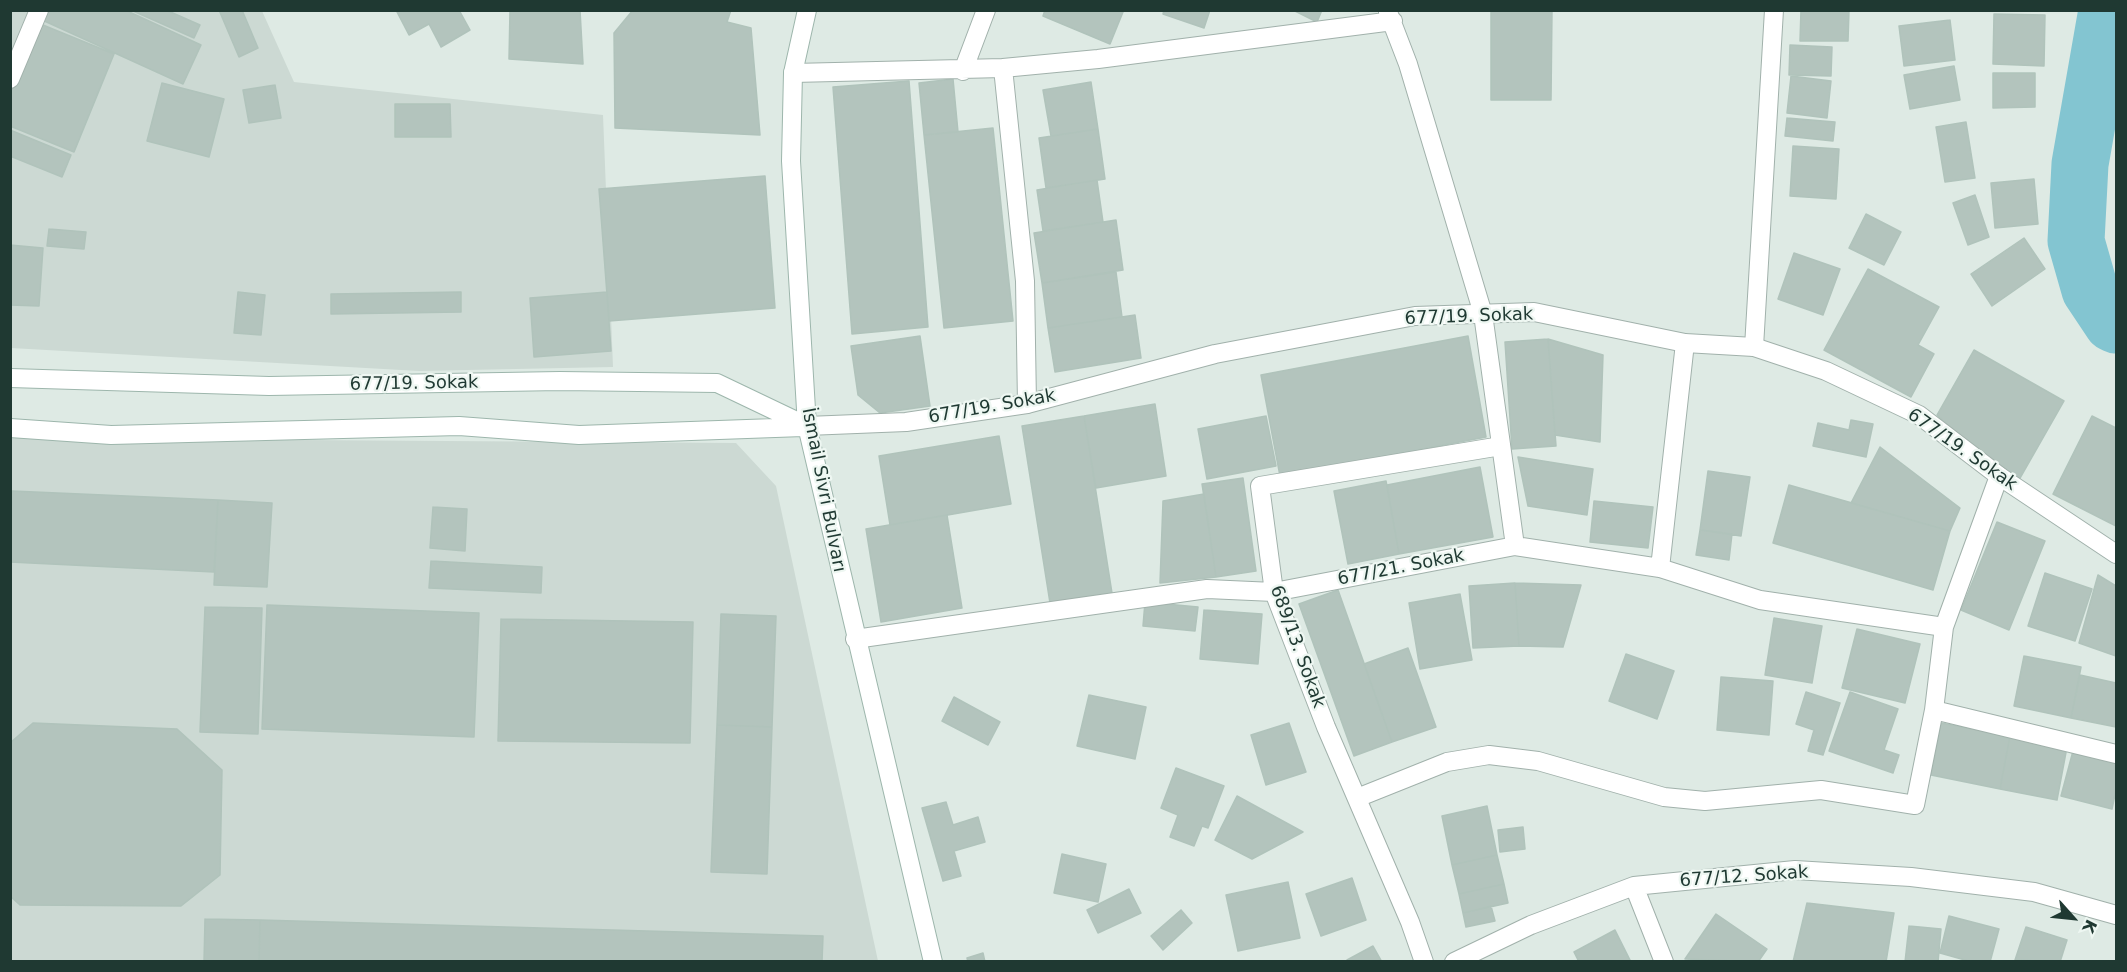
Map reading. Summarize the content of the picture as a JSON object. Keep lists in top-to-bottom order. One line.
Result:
{"streets":{"street":["677/19. Sokak","İsmail Sivri Bulvarı","677/21. Sokak","689/13. Sokak","677/12. Sokak"]},"crossings":[["677/19. Sokak","İsmail Sivri Bulvarı"],["İsmail Sivri Bulvarı","677/21. Sokak"],["677/21. Sokak","689/13. Sokak"]],"north":"bottom right"}
